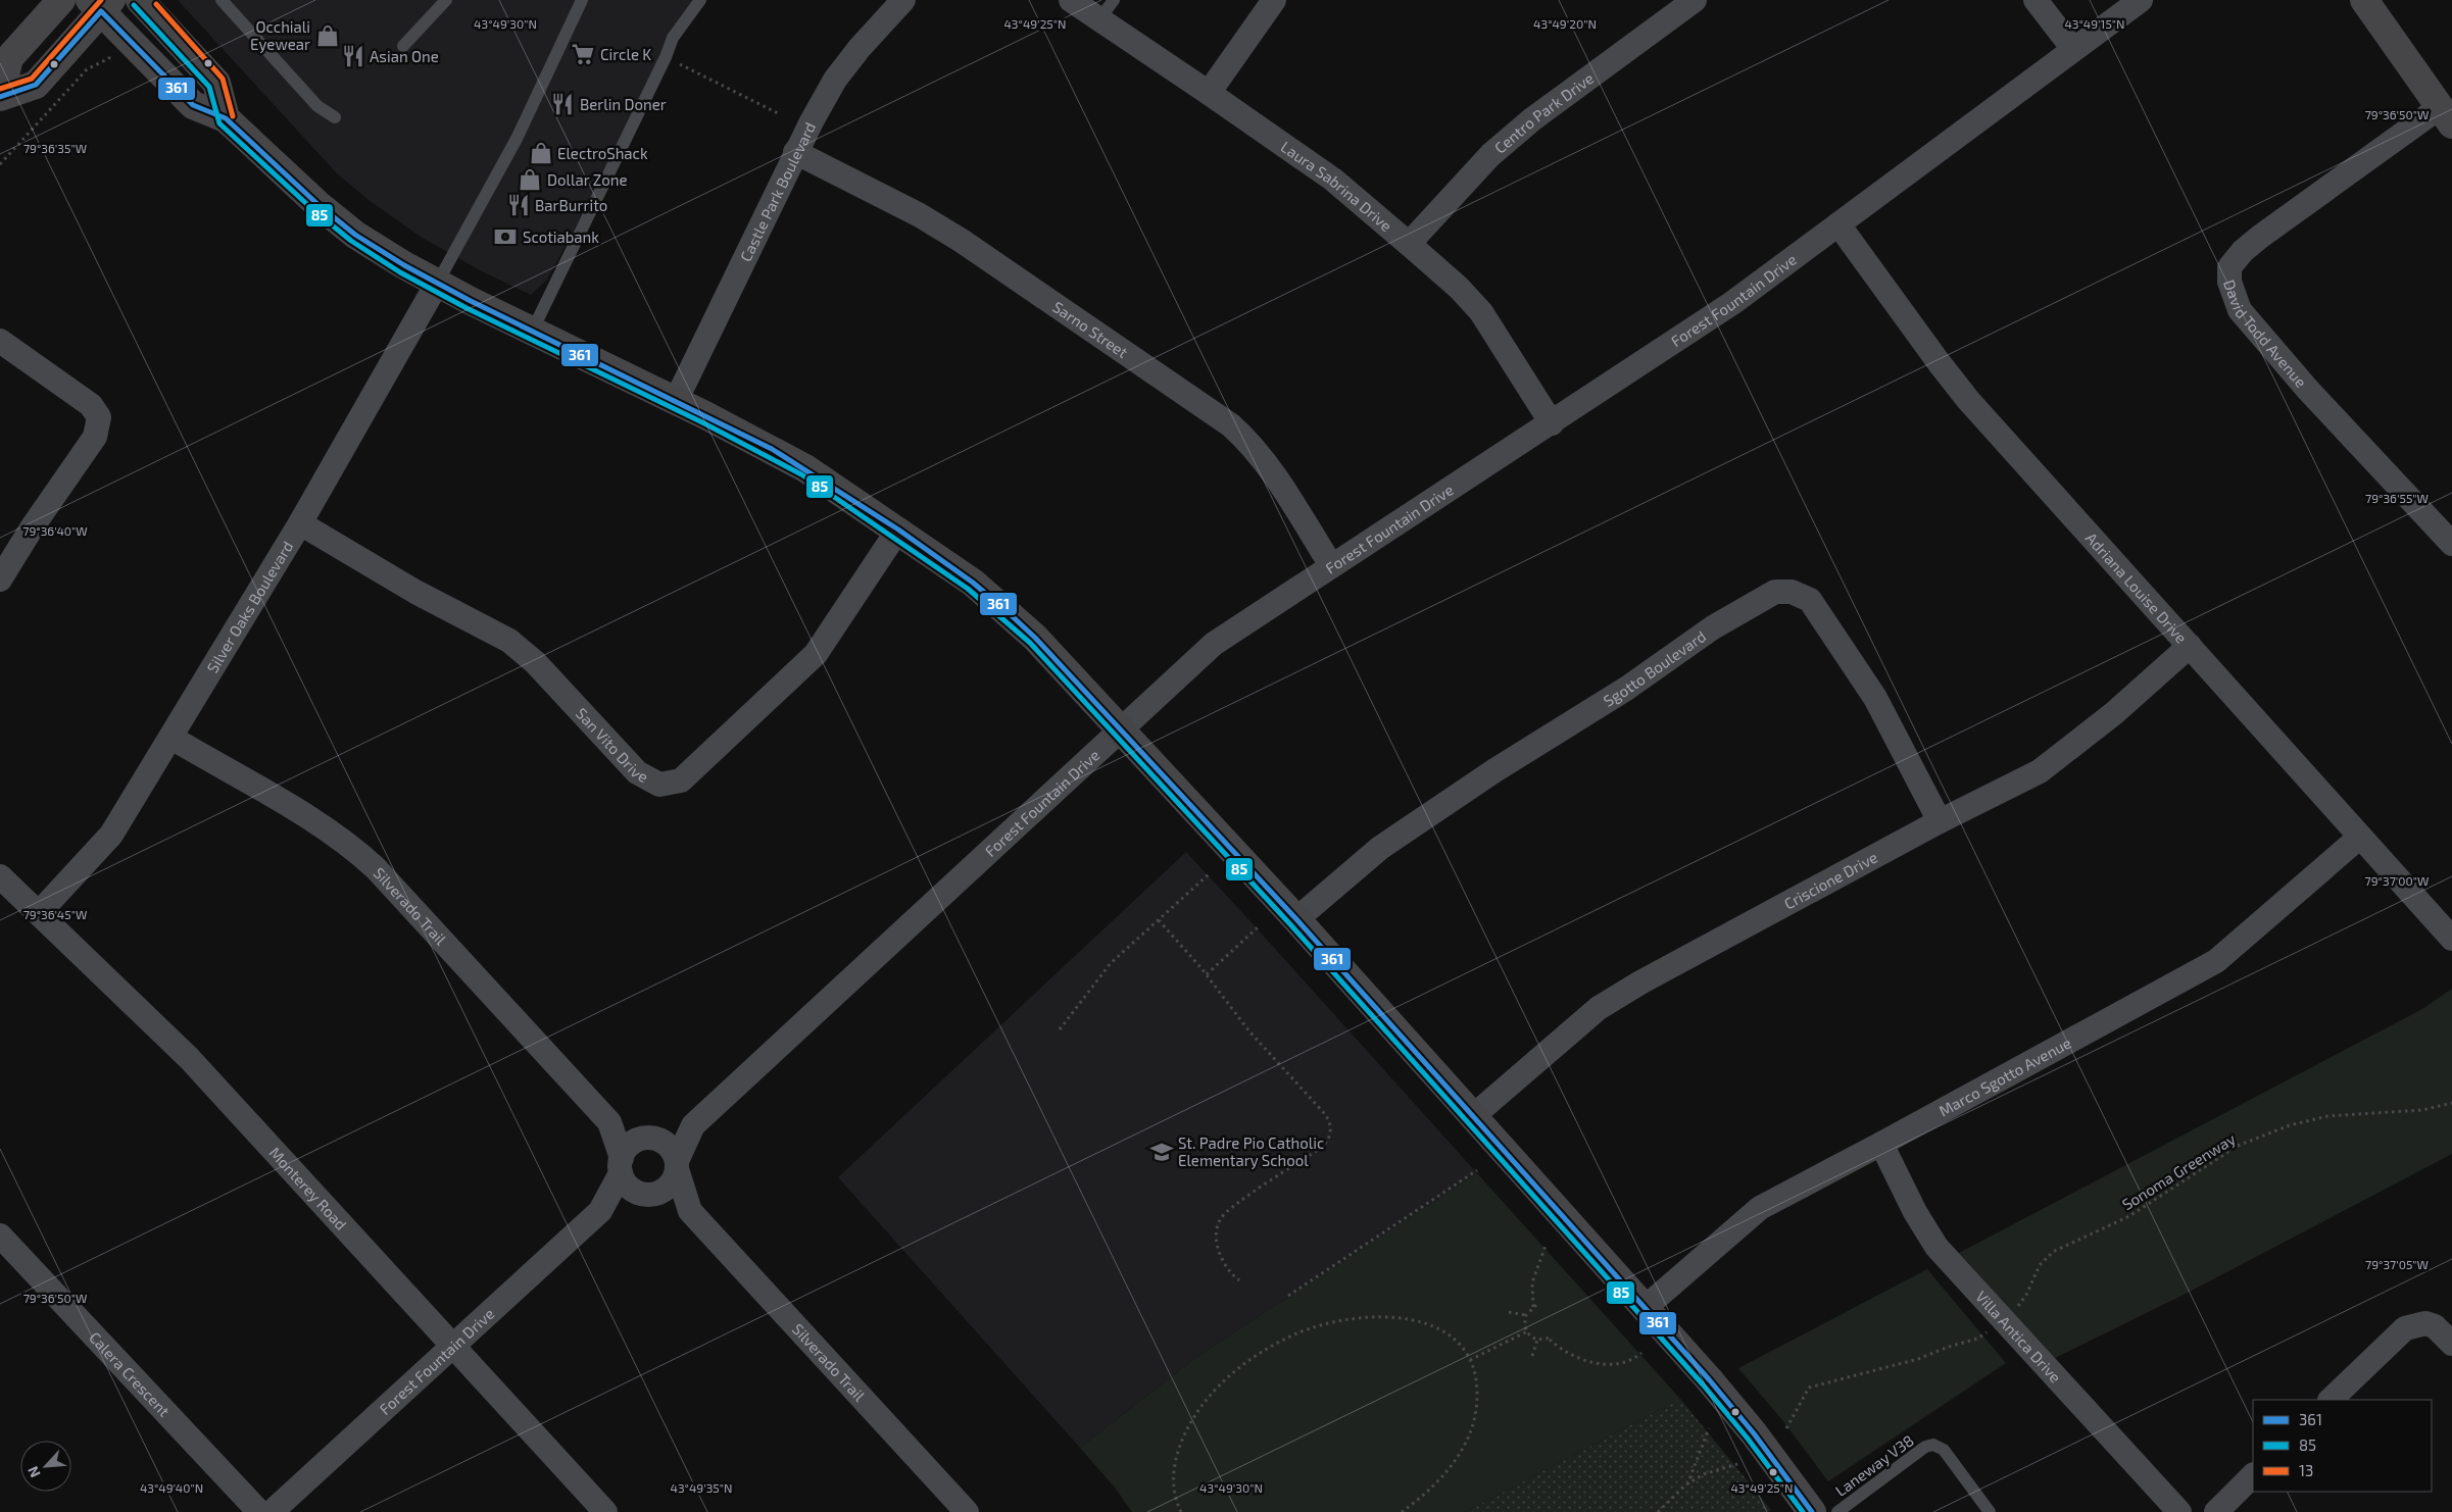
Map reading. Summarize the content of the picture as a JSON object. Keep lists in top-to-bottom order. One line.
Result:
{"streets":{"street":["Centro Park Drive","Laura Sabrina Drive","Castle Park Boulevard","Forest Fountain Drive","Sarno Street","David Todd Avenue","Adriana Louise Drive","Silver Oaks Boulevard","Sgotto Boulevard","San Vito Drive","Criscione Drive","Silverado Trail","Marco Sgotto Avenue","Monterey Road","Villa Antica Drive","Calera Crescent"],"lane":["Laneway V38"],"path":["Sonoma Greenway"]},"crossings":[["Centro Park Drive","Laura Sabrina Drive"],["Laura Sabrina Drive","Forest Fountain Drive"],["Castle Park Boulevard","Sarno Street"],["Forest Fountain Drive","Sarno Street"],["Forest Fountain Drive","Adriana Louise Drive"],["Forest Fountain Drive","Silverado Trail"],["Forest Fountain Drive","Monterey Road"],["Adriana Louise Drive","Criscione Drive"],["Adriana Louise Drive","Marco Sgotto Avenue"],["Silver Oaks Boulevard","San Vito Drive"],["Silver Oaks Boulevard","Silverado Trail"],["Silver Oaks Boulevard","Monterey Road"],["Sgotto Boulevard","Criscione Drive"],["Marco Sgotto Avenue","Villa Antica Drive"]],"places":{"shop":["Occhiali Eyewear","ElectroShack","Dollar Zone"],"supermarket":["Circle K"],"restaurant":["Asian One","Berlin Doner","BarBurrito"],"bank":["Scotiabank"],"school or university":["St. Padre Pio Catholic Elementary School"]},"lines":["transit line 13","transit line 85","transit line 361"],"legend":["361","85","13"],"north":"bottom left","coordinates":["43°49'30\"N","43°49'20\"N","43°49'15\"N","43°49'25\"N","79°36'50\"W","79°36'35\"W","79°36'55\"W","79°36'40\"W","79°37'00\"W","79°36'45\"W","79°37'05\"W","43°49'40\"N","43°49'35\"N"]}
